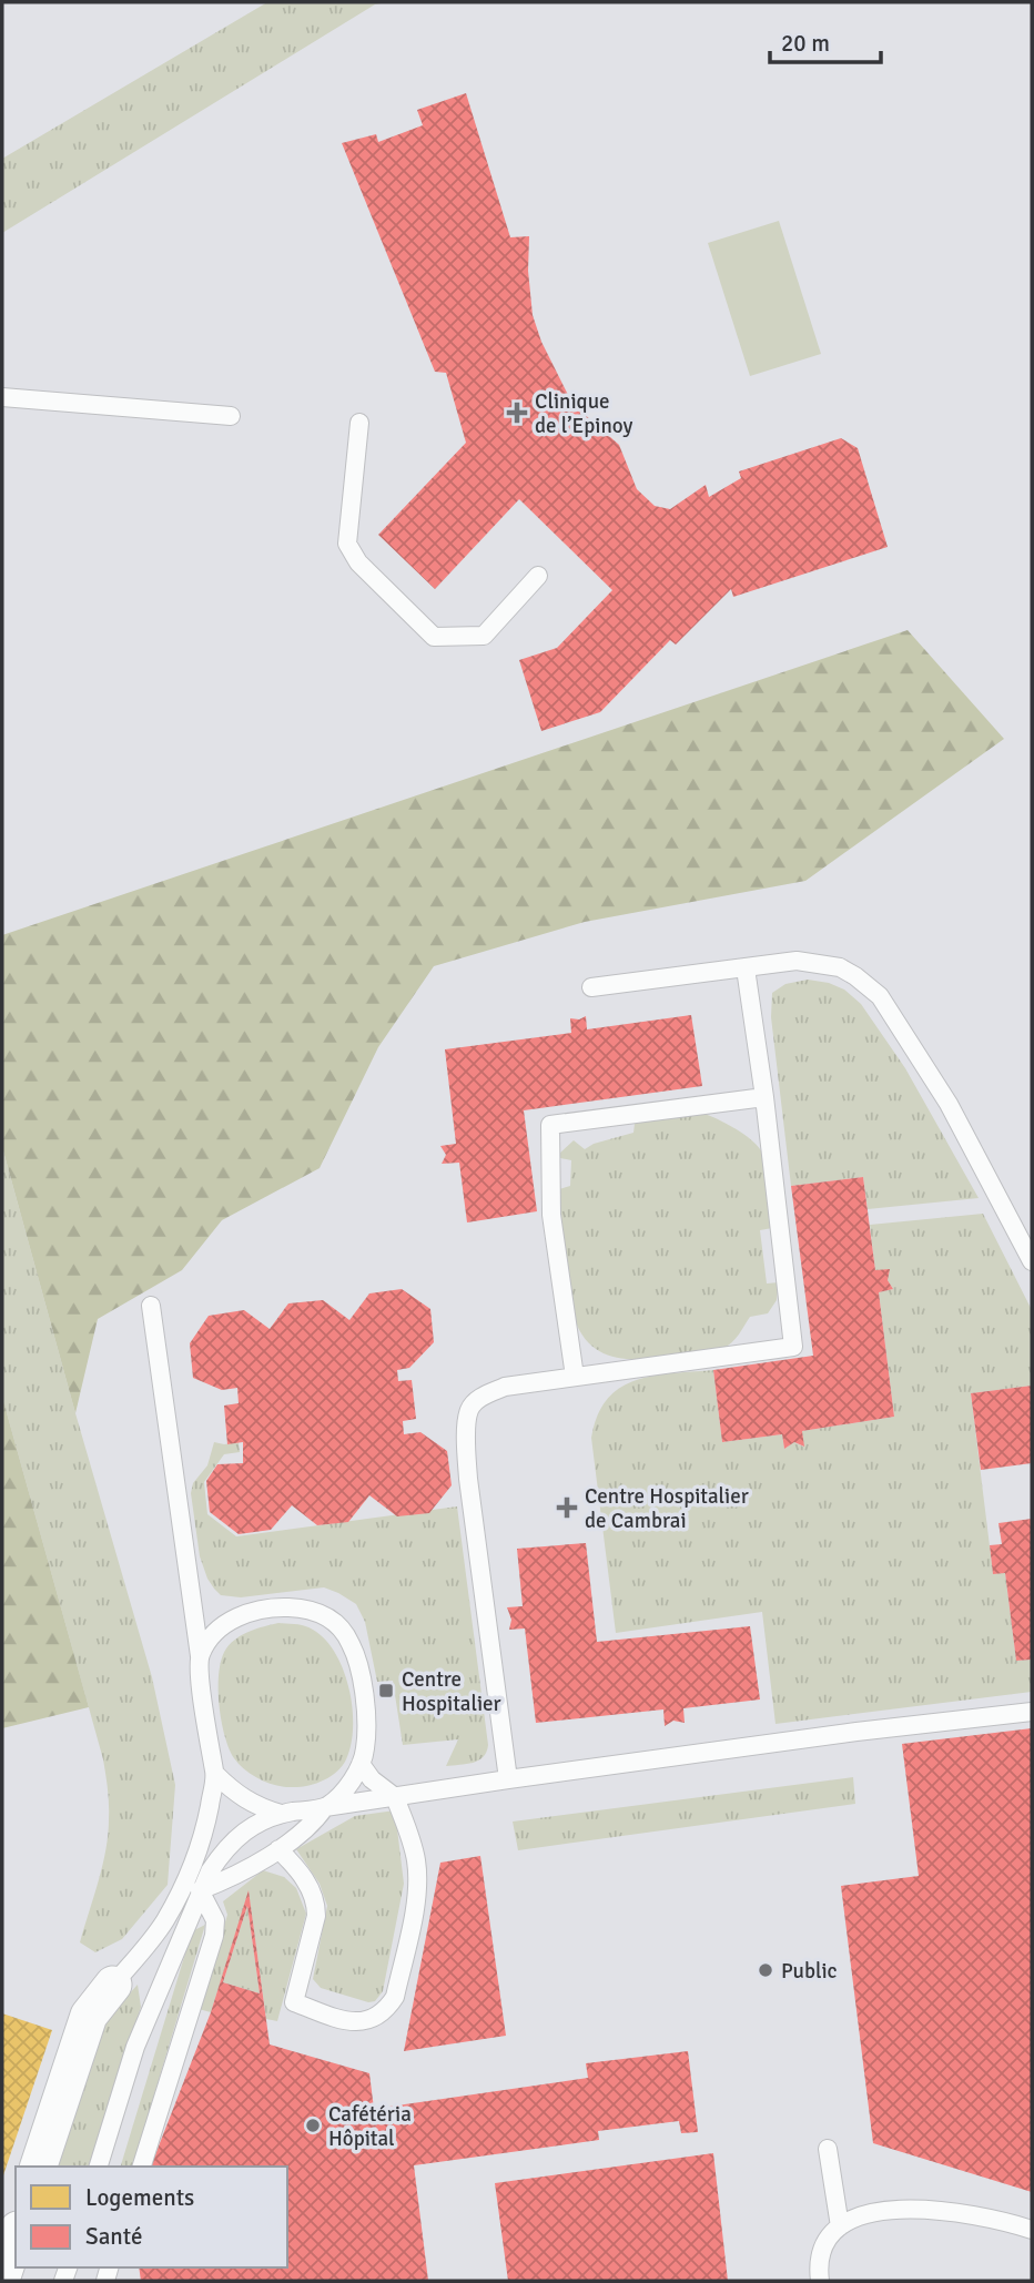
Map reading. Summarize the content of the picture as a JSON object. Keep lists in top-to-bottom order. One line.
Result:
{"places":{"health":["Clinique de l’Epinoy","Centre Hospitalier de Cambrai"],"transit":["Centre Hospitalier"],"other":["Public","Cafétéria Hôpital"]},"legend":["Logements","Santé"],"scale_bar":"20 m"}
